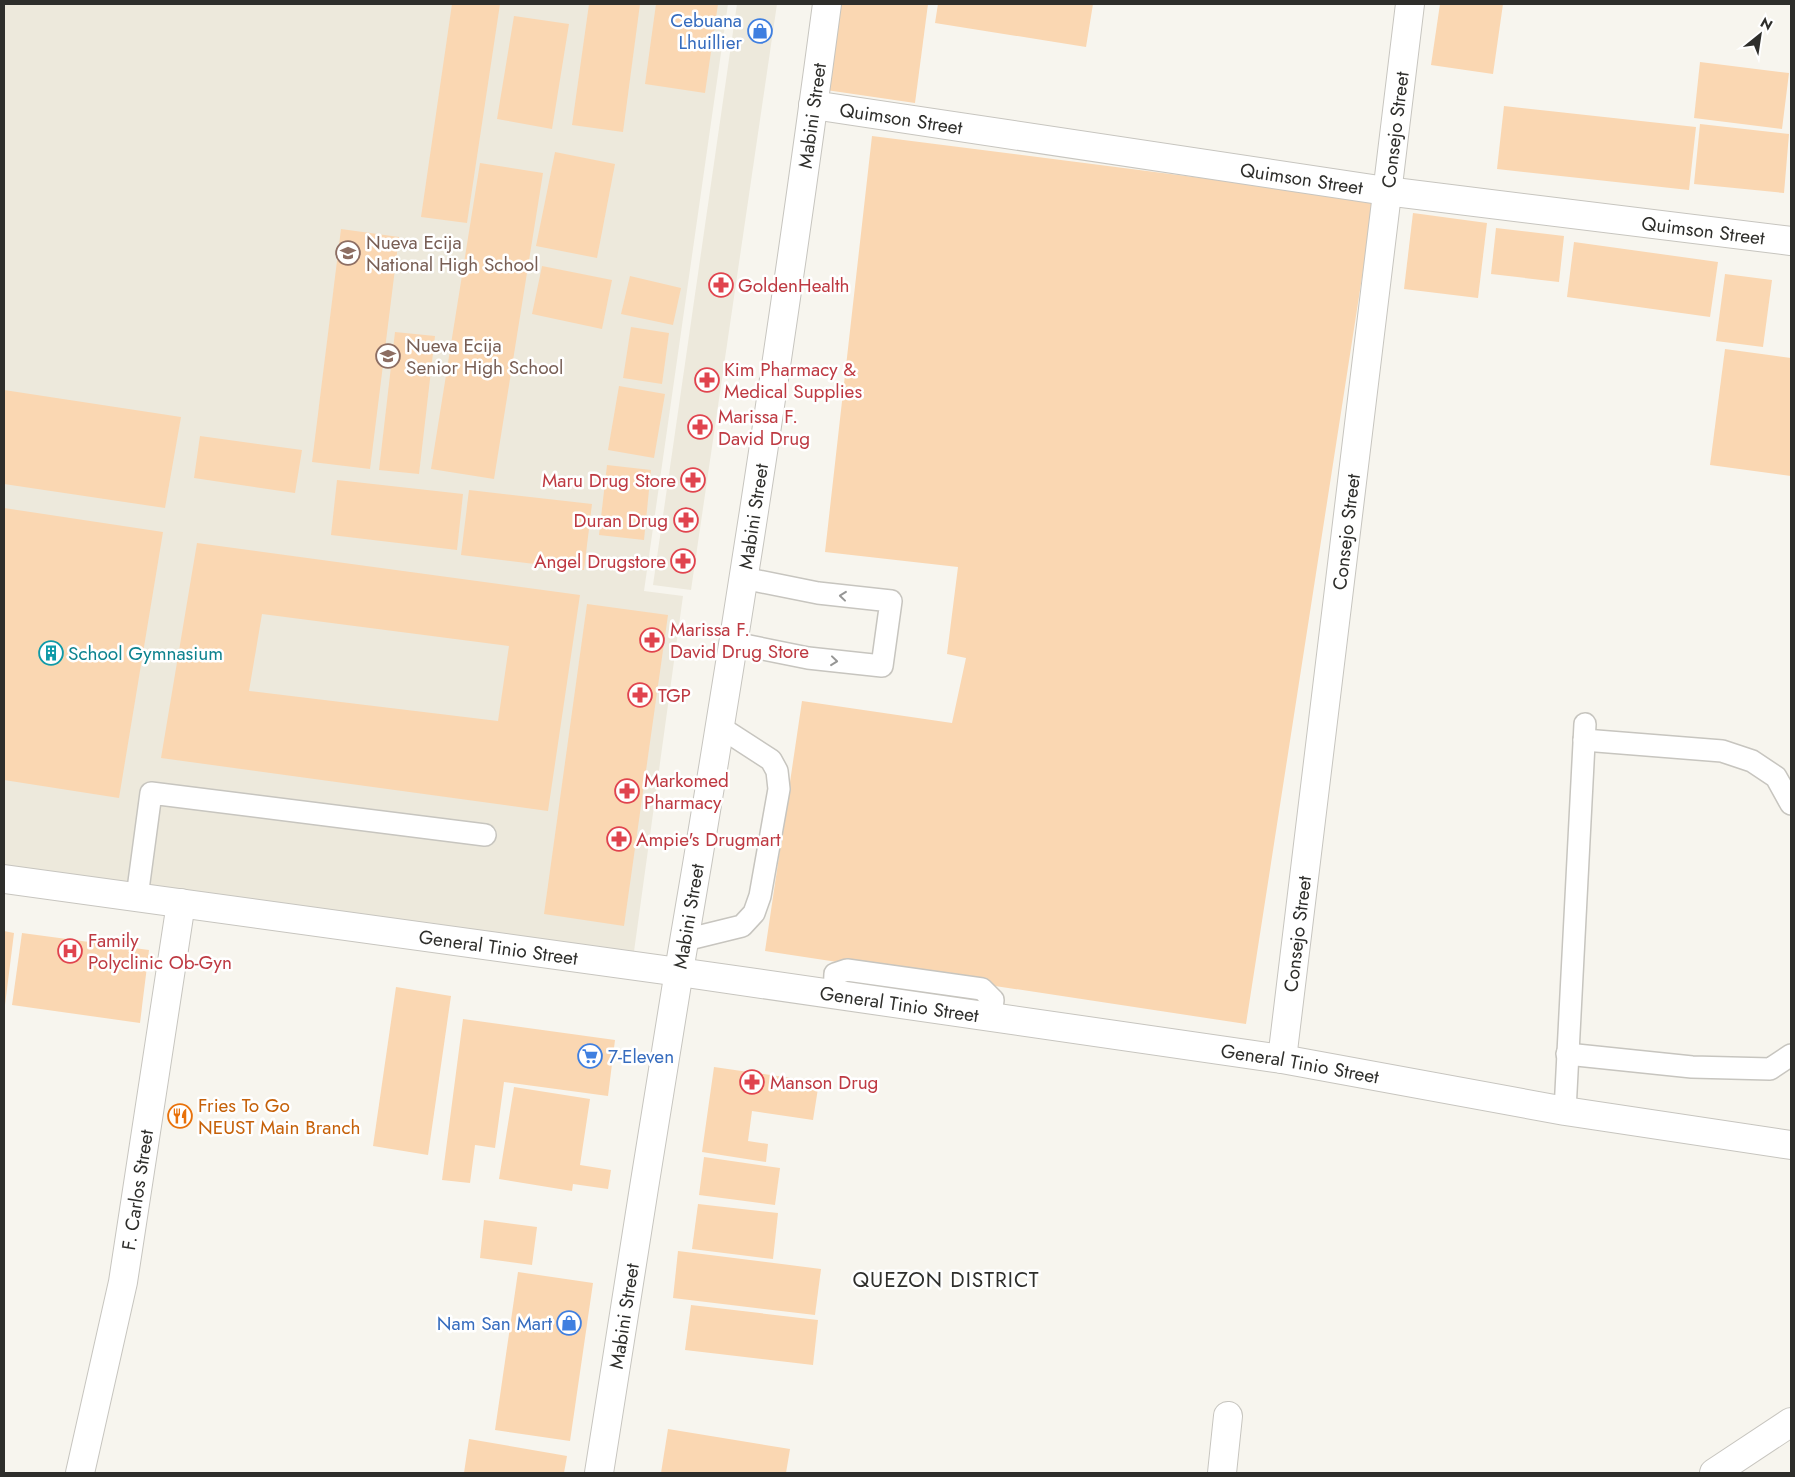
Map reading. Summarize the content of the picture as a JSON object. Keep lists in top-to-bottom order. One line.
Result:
{"streets":{"street":["Mabini Street","Quimson Street","Consejo Street","General Tinio Street","F. Carlos Street"]},"crossings":[["Mabini Street","Quimson Street"],["Mabini Street","General Tinio Street"],["Quimson Street","Consejo Street"],["Consejo Street","General Tinio Street"],["General Tinio Street","F. Carlos Street"]],"districts":["QUEZON DISTRICT"],"places":{"shop":["Cebuana Lhuillier","Nam San Mart"],"school or university":["Nueva Ecija National High School","Nueva Ecija Senior High School"],"pharmacy":["GoldenHealth","Kim Pharmacy & Medical Supplies","Marissa F. David Drug","Maru Drug Store","Duran Drug","Angel Drugstore","Marissa F. David Drug Store","TGP","Markomed Pharmacy","Ampie's Drugmart","Manson Drug"],"building":["School Gymnasium"],"hospital":["Family Polyclinic Ob-Gyn"],"supermarket":["7-Eleven"],"restaurant":["Fries To Go NEUST Main Branch"]},"north":"top right"}
